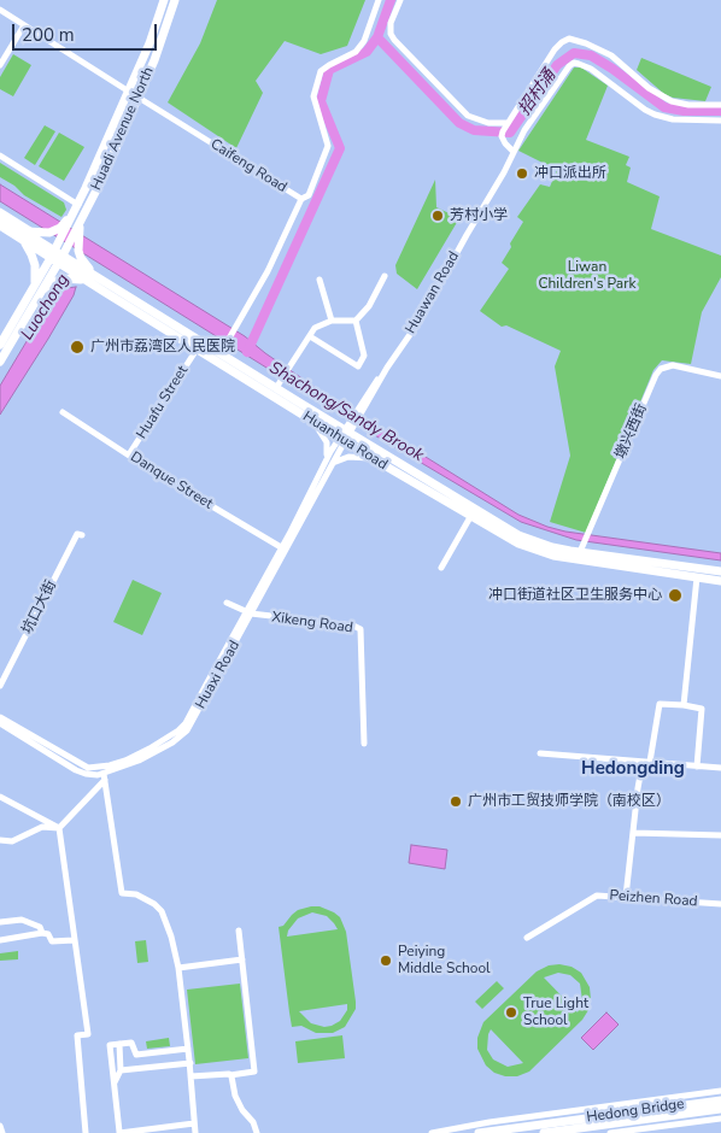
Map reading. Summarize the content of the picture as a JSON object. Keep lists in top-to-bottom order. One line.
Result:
{"streets":{"main road":["Huadi Avenue North","Huanhua Road","Hedong Bridge"],"street":["Caifeng Road","Huawan Road","Huafu Street","墩兴西街","Danque Street","坑口大街","Xikeng Road","Huaxi Road","Peizhen Road"]},"crossings":[["Huadi Avenue North","Caifeng Road"],["Huadi Avenue North","Huanhua Road"],["Caifeng Road","Huanhua Road"],["Huawan Road","Huanhua Road"],["Huawan Road","Huaxi Road"],["Huafu Street","Huanhua Road"],["Huafu Street","Danque Street"],["墩兴西街","Huanhua Road"],["Huanhua Road","Huaxi Road"],["Danque Street","Huaxi Road"],["Xikeng Road","Huaxi Road"]],"districts":["Hedongding"],"water":["招村涌","Luochong","Shachong/Sandy Brook"],"parks":["Liwan Children's Park"],"places":["冲口派出所","芳村小学","广州市荔湾区人民医院","冲口街道社区卫生服务中心","广州市工贸技师学院（南校区）","Peiying Middle School","True Light School"],"scale_bar":"200 m"}
